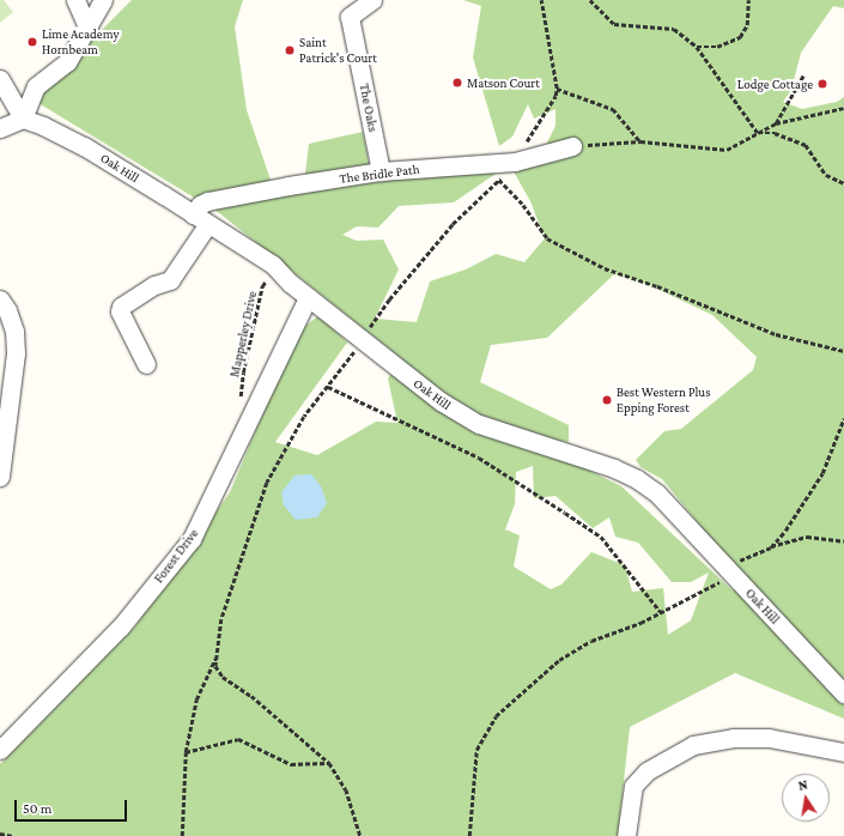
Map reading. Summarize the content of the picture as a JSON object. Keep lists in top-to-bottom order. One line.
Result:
{"streets":{"street":["The Oaks","Oak Hill","The Bridle Path","Forest Drive"],"path":["Mapperley Drive"]},"crossings":[["The Oaks","The Bridle Path"],["Oak Hill","The Bridle Path"],["Oak Hill","Forest Drive"],["Mapperley Drive","Forest Drive"]],"places":["Lime Academy Hornbeam","Saint Patrick's Court","Matson Court","Lodge Cottage","Best Western Plus Epping Forest"],"scale_bar":"50 m","north":"top"}
